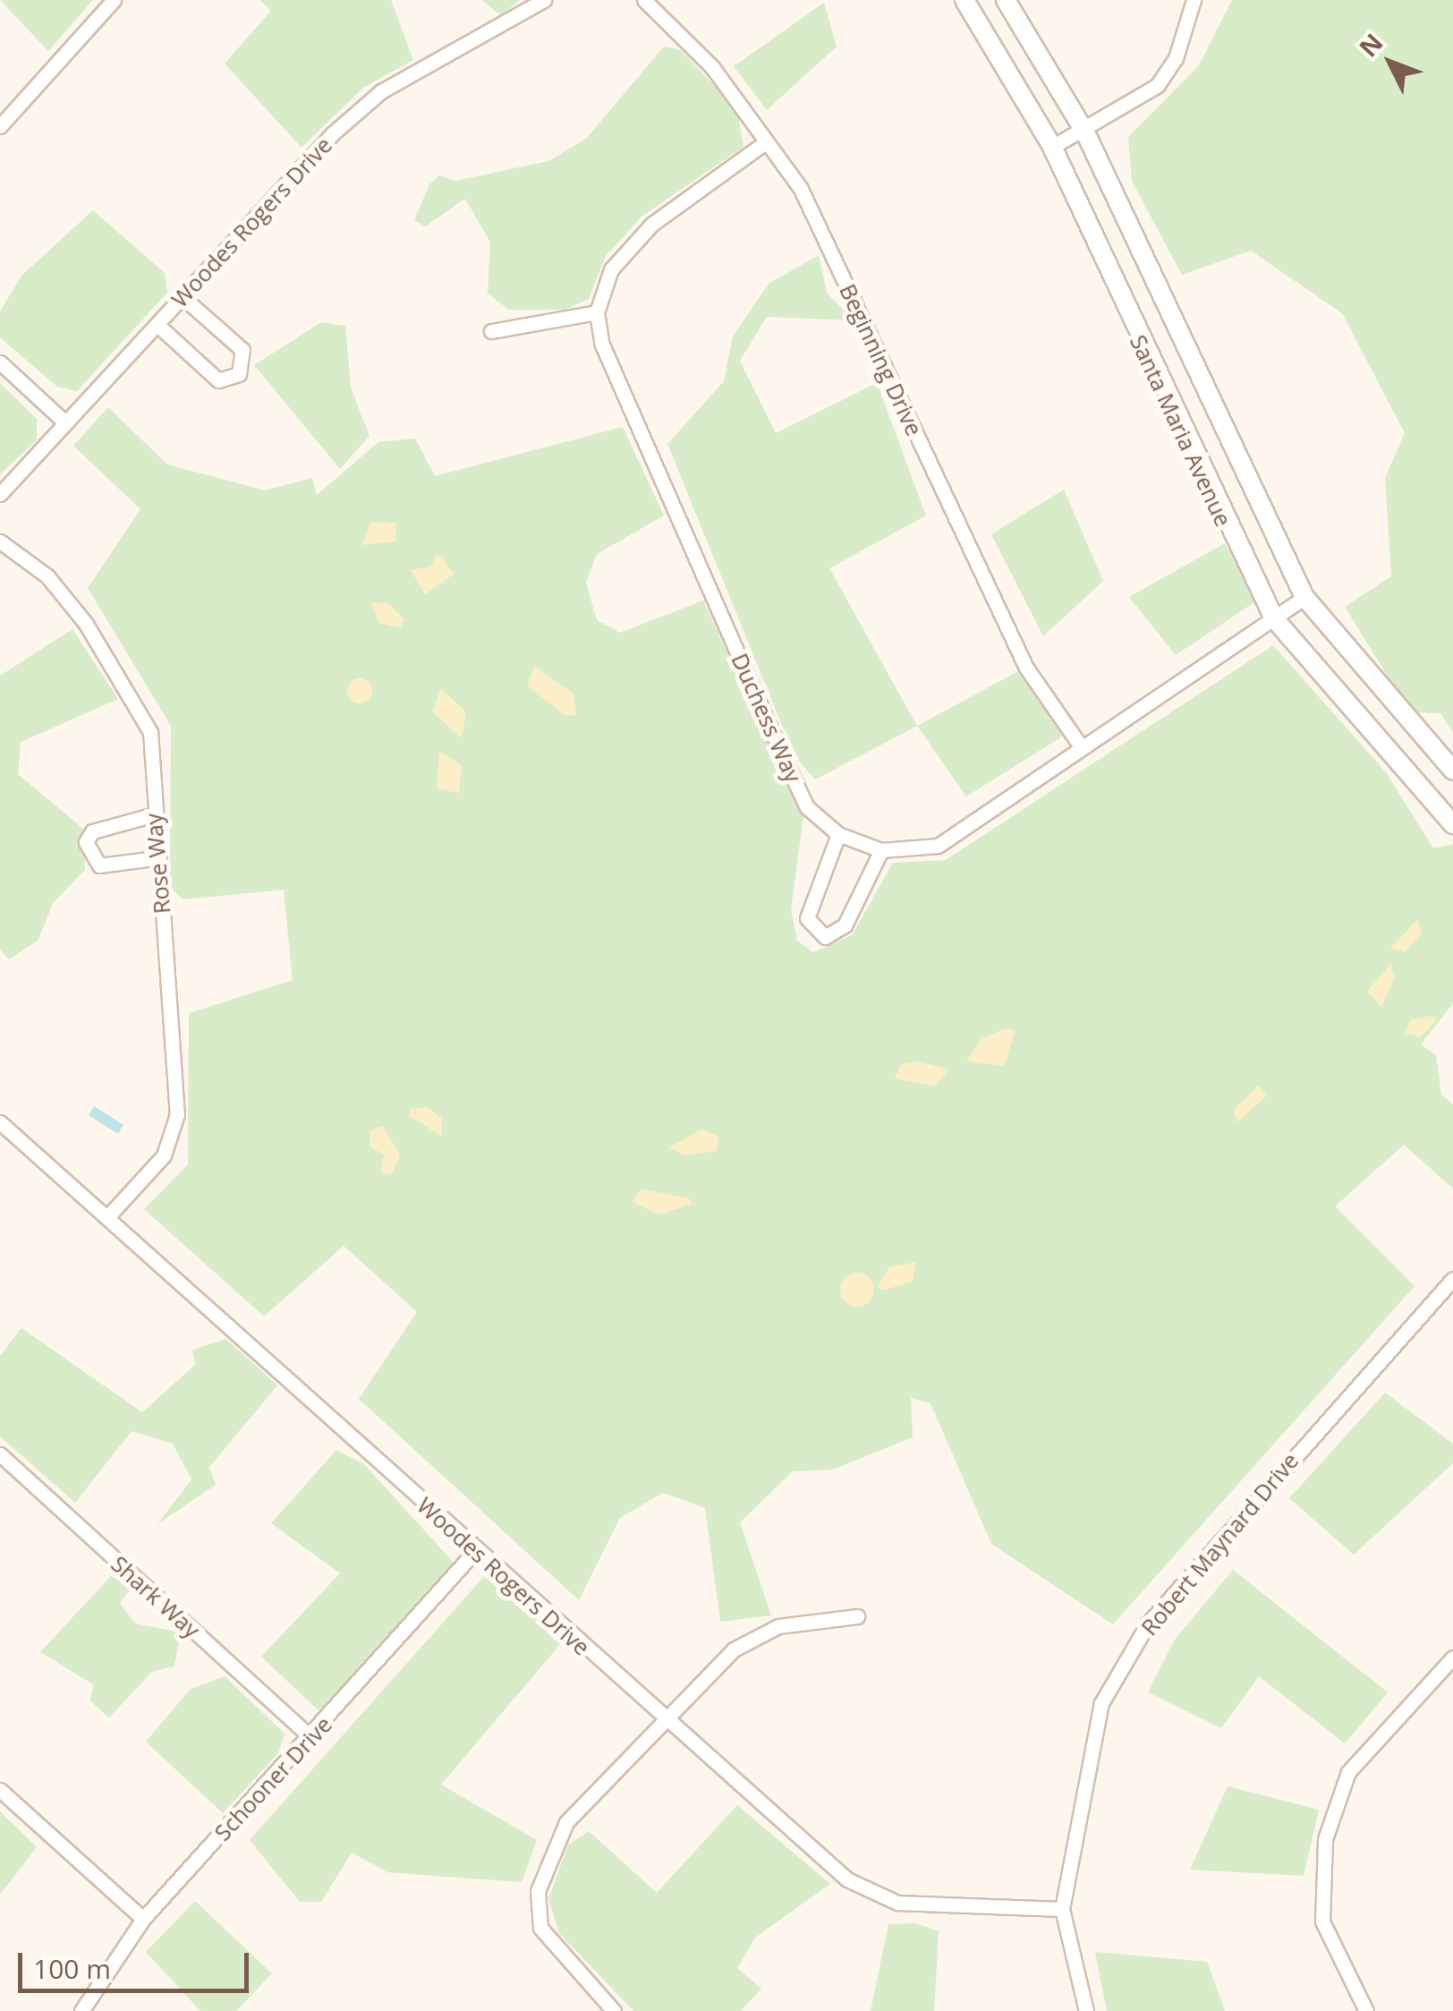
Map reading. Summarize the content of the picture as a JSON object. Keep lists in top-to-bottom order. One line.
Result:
{"streets":{"street":["Woodes Rogers Drive","Beginning Drive","Santa Maria Avenue","Duchess Way","Rose Way","Robert Maynard Drive","Shark Way","Schooner Drive"]},"crossings":[["Woodes Rogers Drive","Rose Way"],["Woodes Rogers Drive","Robert Maynard Drive"],["Woodes Rogers Drive","Schooner Drive"],["Beginning Drive","Duchess Way"],["Santa Maria Avenue","Duchess Way"],["Shark Way","Schooner Drive"]],"scale_bar":"100 m","north":"top left"}
